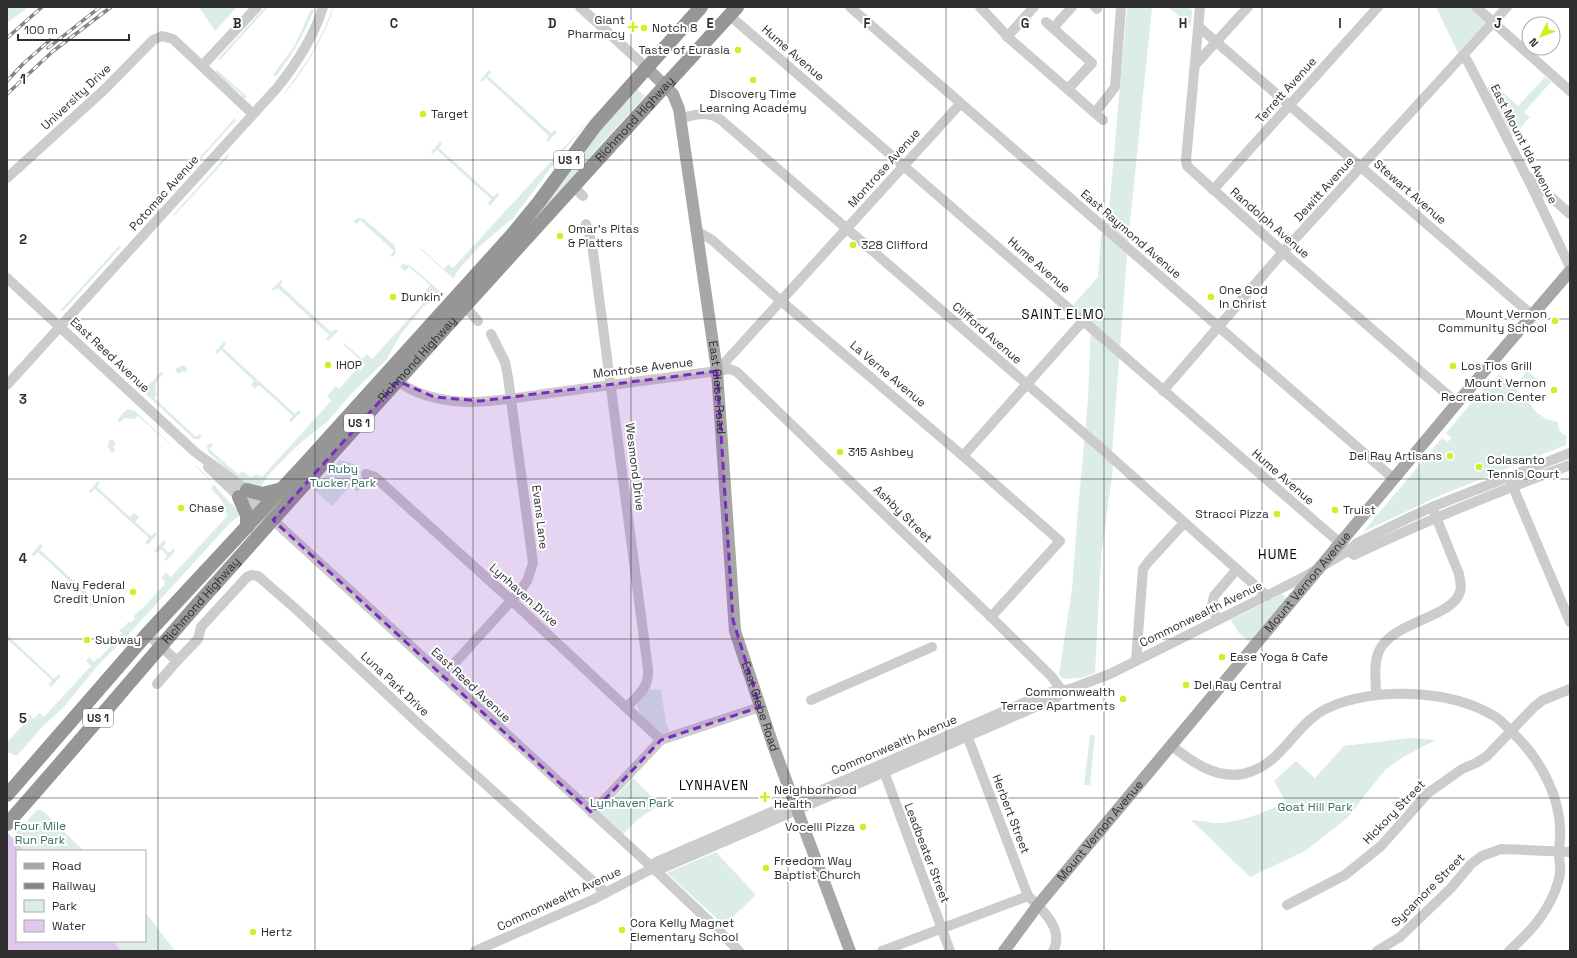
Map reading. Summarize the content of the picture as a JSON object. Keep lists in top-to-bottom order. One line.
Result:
{"streets":{"highway":["Richmond Highway","US 1"],"main road":["East Glebe Road","Mount Vernon Avenue"],"street":["Hume Avenue","Terrett Avenue","University Drive","East Mount Ida Avenue","Montrose Avenue","Dewitt Avenue","Stewart Avenue","Potomac Avenue","Randolph Avenue","East Raymond Avenue","Clifford Avenue","East Reed Avenue","La Verne Avenue","Wesmond Drive","Ashby Street","Evans Lane","Lynhaven Drive","Commonwealth Avenue","Luna Park Drive","Hickory Street","Herbert Street","Leadbeater Street","Sycamore Street"]},"crossings":[["Hume Avenue","Richmond Highway"],["Hume Avenue","Montrose Avenue"],["Hume Avenue","Dewitt Avenue"],["Hume Avenue","Mount Vernon Avenue"],["Terrett Avenue","Stewart Avenue"],["Terrett Avenue","Randolph Avenue"],["Richmond Highway","Montrose Avenue"],["Richmond Highway","East Reed Avenue"],["Richmond Highway","East Glebe Road"],["East Mount Ida Avenue","Dewitt Avenue"],["Montrose Avenue","East Raymond Avenue"],["Montrose Avenue","Clifford Avenue"],["Montrose Avenue","La Verne Avenue"],["Montrose Avenue","East Glebe Road"],["Montrose Avenue","Wesmond Drive"],["Montrose Avenue","Ashby Street"],["Montrose Avenue","Evans Lane"],["Dewitt Avenue","Stewart Avenue"],["Dewitt Avenue","Randolph Avenue"],["Dewitt Avenue","East Raymond Avenue"],["Stewart Avenue","Randolph Avenue"],["Stewart Avenue","Mount Vernon Avenue"],["Potomac Avenue","East Reed Avenue"],["Randolph Avenue","Mount Vernon Avenue"],["East Raymond Avenue","Mount Vernon Avenue"],["Clifford Avenue","East Glebe Road"],["Clifford Avenue","Commonwealth Avenue"],["East Reed Avenue","Evans Lane"],["East Reed Avenue","Commonwealth Avenue"],["La Verne Avenue","East Glebe Road"],["La Verne Avenue","Ashby Street"],["East Glebe Road","Ashby Street"],["East Glebe Road","Commonwealth Avenue"],["Wesmond Drive","Lynhaven Drive"],["Ashby Street","Commonwealth Avenue"],["Evans Lane","Lynhaven Drive"],["Mount Vernon Avenue","Commonwealth Avenue"],["Mount Vernon Avenue","Herbert Street"],["Commonwealth Avenue","Luna Park Drive"],["Commonwealth Avenue","Herbert Street"],["Commonwealth Avenue","Leadbeater Street"]],"districts":["SAINT ELMO","HUME","LYNHAVEN"],"parks":["Ruby Tucker Park","Lynhaven Park","Goat Hill Park","Four Mile Run Park"],"places":{"health":["Giant Pharmacy","Neighborhood Health"],"other":["Notch 8","Taste of Eurasia","Discovery Time Learning Academy","Target","Omar's Pitas & Platters","328 Clifford","Dunkin'","One God In Christ","Mount Vernon Community School","IHOP","Los Tios Grill","Mount Vernon Recreation Center","315 Ashbey","Del Ray Artisans","Colasanto Tennis Court","Chase","Truist","Stracci Pizza","Navy Federal Credit Union","Subway","Ease Yoga & Cafe","Del Ray Central","Commonwealth Terrace Apartments","Vocelli Pizza","Freedom Way Baptist Church","Cora Kelly Magnet Elementary School","Hertz"]},"legend":["Road","Railway","Park","Water"],"scale_bar":"100 m","north":"bottom left","grid":{"columns":["B","C","D","E","F","G","H","I","J"],"rows":["1","2","3","4","5"]}}
